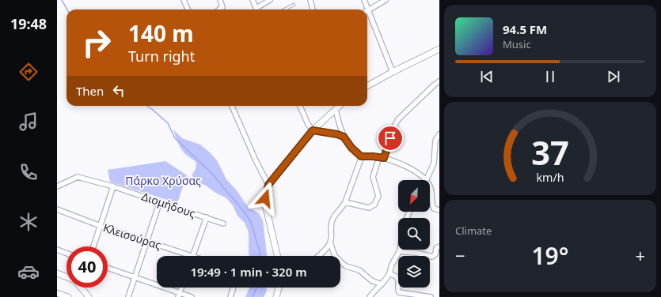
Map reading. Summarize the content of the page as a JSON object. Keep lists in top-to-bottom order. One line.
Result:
{"streets":{"street":["Διομήδους","Κλεισούρας"]},"parks":["Πάρκο Χρύσας"],"north":"bottom left","page":{"tabs":"19:48","turn":["140 m","Turn right"],"song":["94.5 FM","Music"],"then":"Then","tile":"Climate","heat":["−","19°","+"],"limit":"40","trip":"19:49 · 1 min · 320 m","gauge":["37","km/h"]}}
